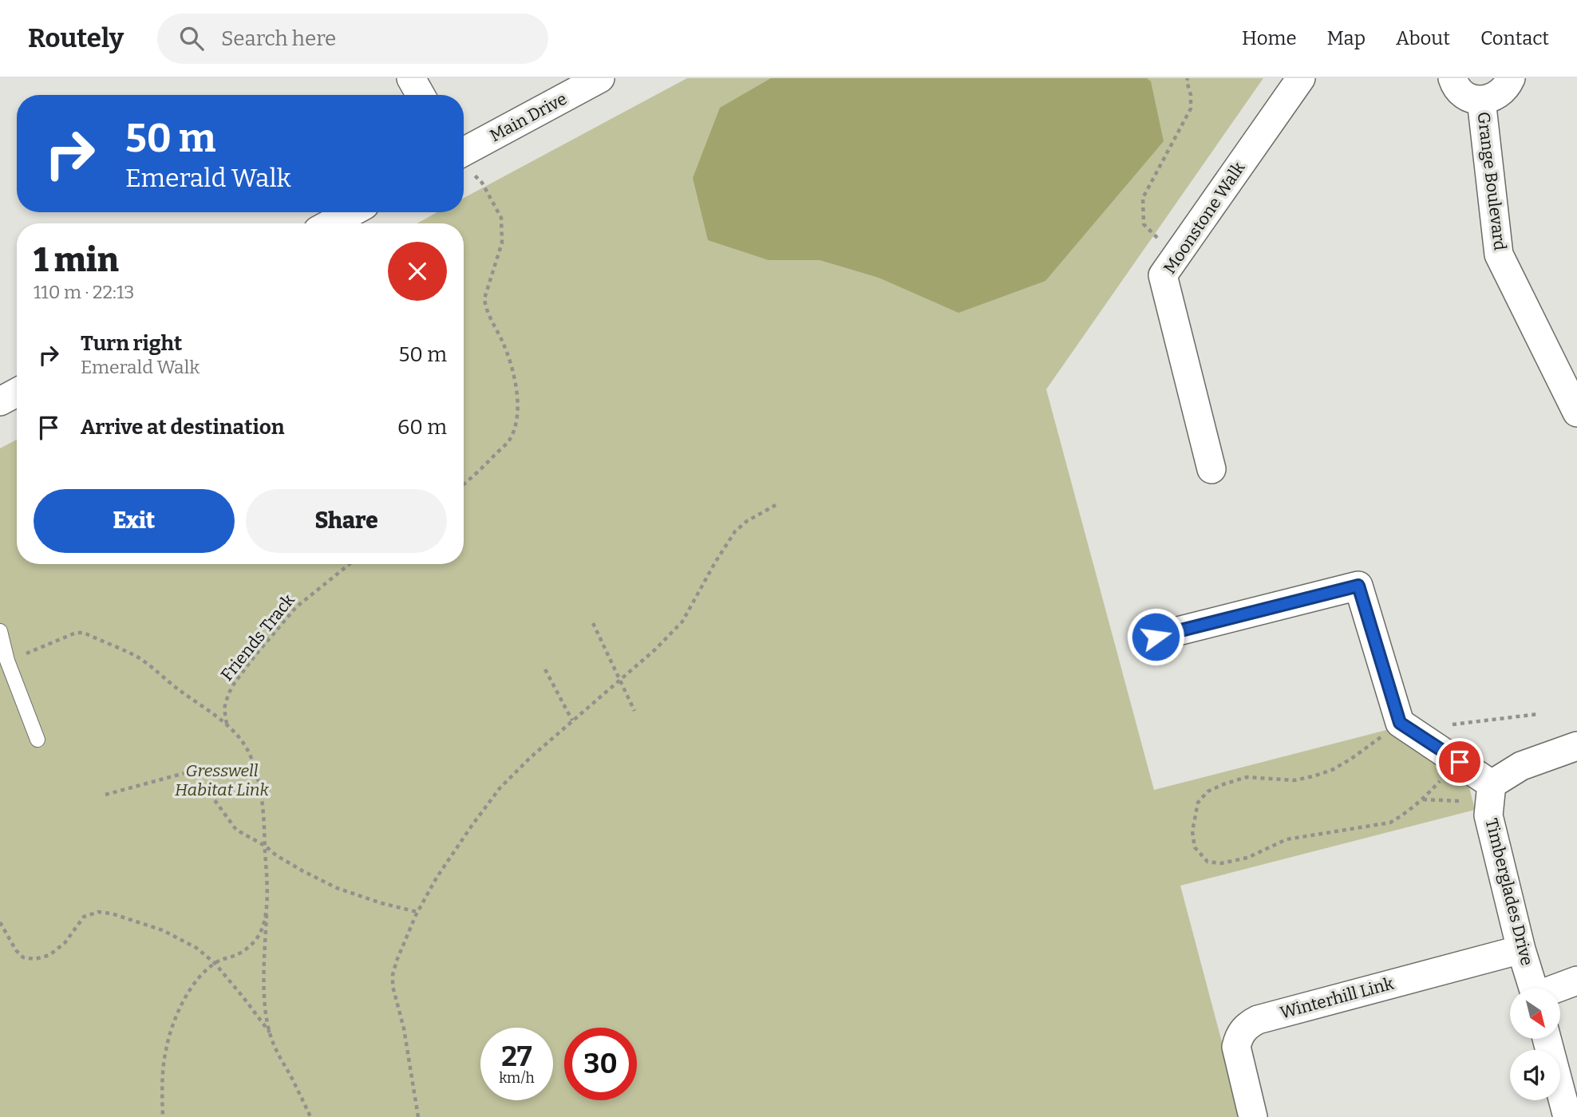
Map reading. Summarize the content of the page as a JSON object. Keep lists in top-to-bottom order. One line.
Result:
{"streets":{"street":["Main Drive","Grange Boulevard","Moonstone Walk","Timberglades Drive","Winterhill Link"],"path":["Friends Track"]},"crossings":[["Timberglades Drive","Winterhill Link"]],"parks":["Gresswell Habitat Link"],"north":"bottom right","page":{"header":"Routely","search":"Search here","nav":["Home","Map","About","Contact"],"turn":["50 m","Emerald Walk"],"heading":["1 min","110 m · 22:13"],"list":[{"name":"Turn right","note":"Emerald Walk","value":"50 m"},{"name":"Arrive at destination","value":"60 m"}],"buttons":["Exit","Share"],"speed":"27 km/h","limit":"30"}}
